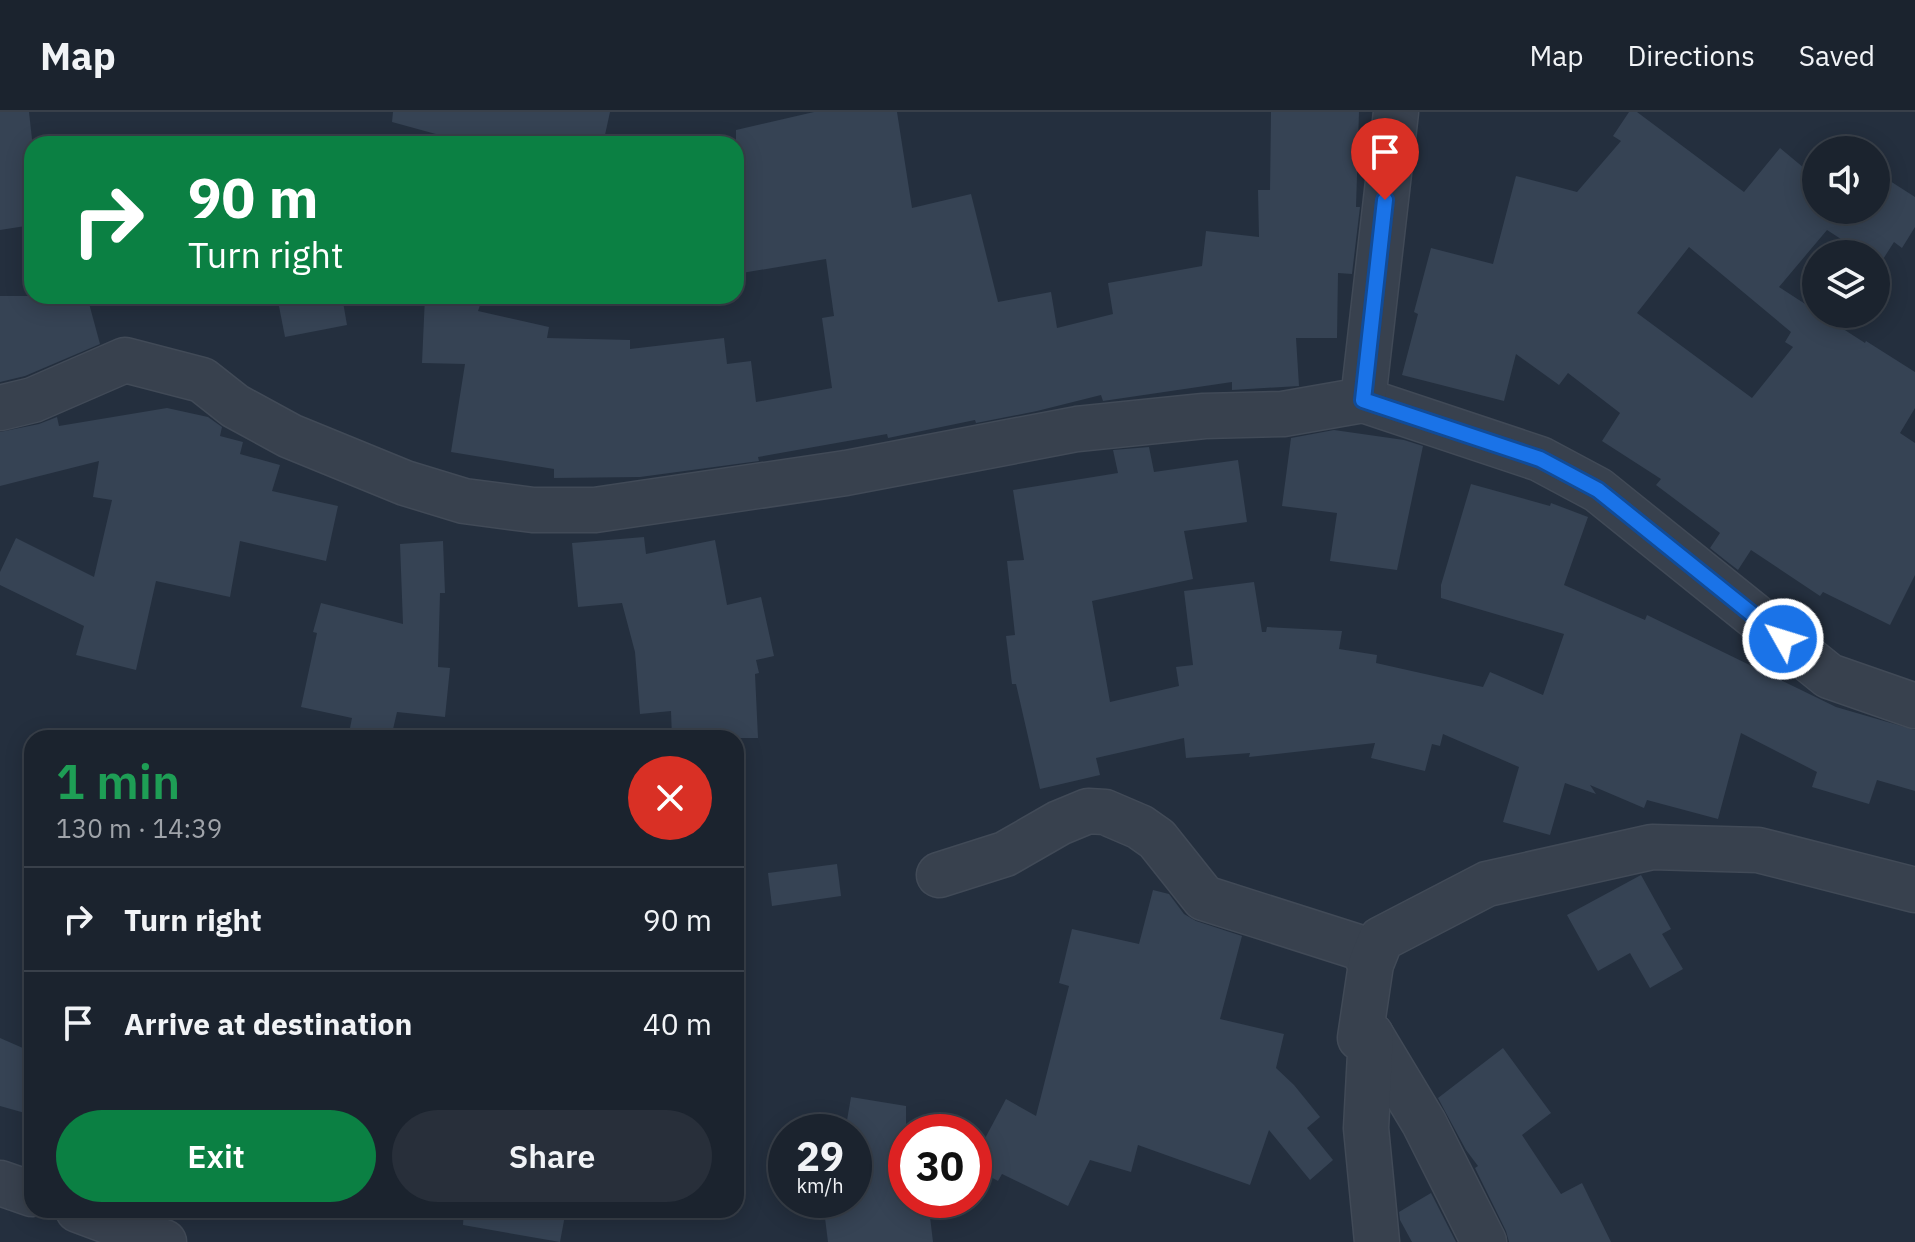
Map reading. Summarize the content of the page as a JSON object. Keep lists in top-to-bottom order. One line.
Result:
{"page":{"header":"Map","nav":["Map","Directions","Saved"],"turn":["90 m","Turn right"],"heading":["1 min","130 m · 14:39"],"list":[{"name":"Turn right","value":"90 m"},{"name":"Arrive at destination","value":"40 m"}],"buttons":["Exit","Share"],"speed":"29 km/h","limit":"30"}}
